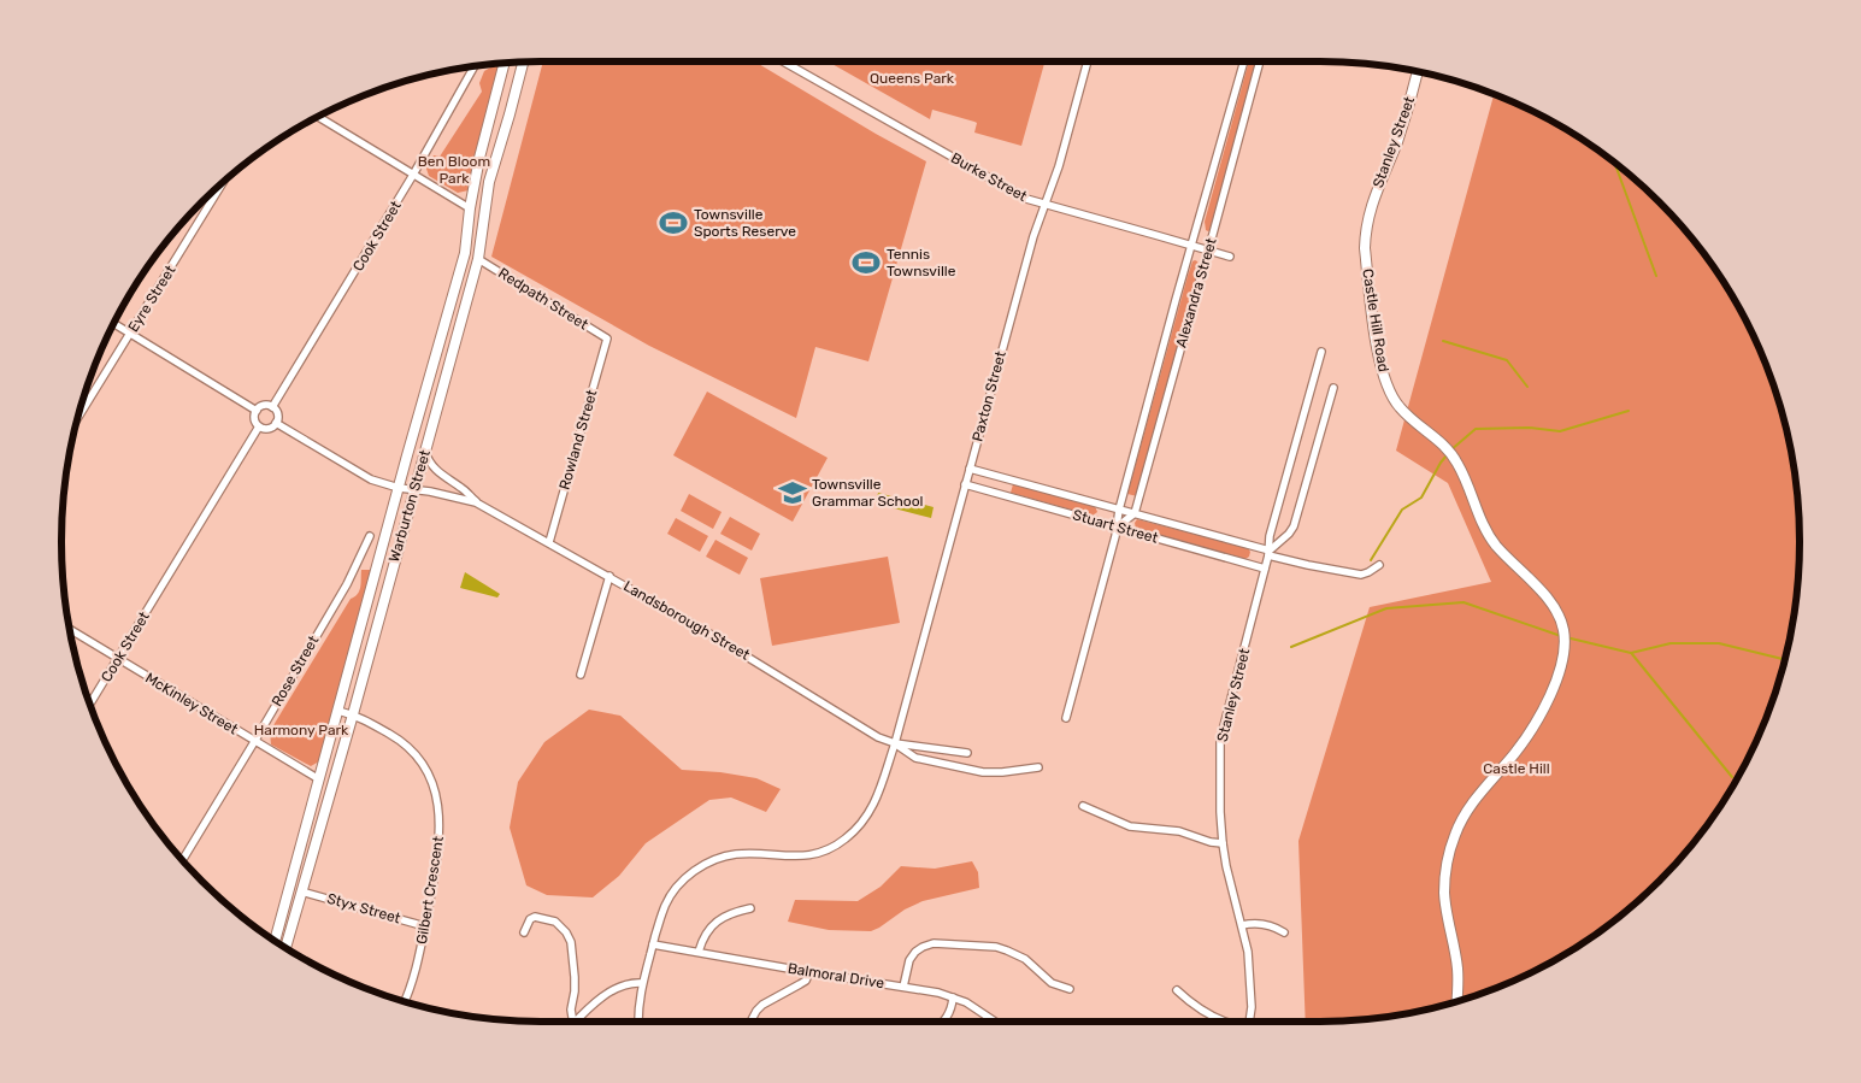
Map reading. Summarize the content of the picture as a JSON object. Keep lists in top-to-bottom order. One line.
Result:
{"streets":{"main road":["Stanley Street","Castle Hill Road","Warburton Street"],"street":["Burke Street","Cook Street","Alexandra Street","Eyre Street","Redpath Street","Paxton Street","Rowland Street","Stuart Street","Landsborough Street","Rose Street","McKinley Street","Gilbert Crescent","Styx Street","Balmoral Drive"]},"crossings":[["Stanley Street","Castle Hill Road"],["Stanley Street","Stuart Street"],["Burke Street","Alexandra Street"],["Burke Street","Paxton Street"],["Cook Street","Landsborough Street"],["Cook Street","McKinley Street"],["Alexandra Street","Stuart Street"],["Redpath Street","Rowland Street"],["Redpath Street","Warburton Street"],["Paxton Street","Stuart Street"],["Paxton Street","Landsborough Street"],["Paxton Street","Balmoral Drive"],["Rowland Street","Landsborough Street"],["Warburton Street","Landsborough Street"],["Warburton Street","McKinley Street"],["Warburton Street","Gilbert Crescent"],["Warburton Street","Styx Street"],["Rose Street","McKinley Street"],["Gilbert Crescent","Styx Street"]],"parks":["Queens Park","Ben Bloom Park","Harmony Park","Castle Hill"],"places":{"sports":["Townsville Sports Reserve","Tennis Townsville"],"school or university":["Townsville Grammar School"]}}
